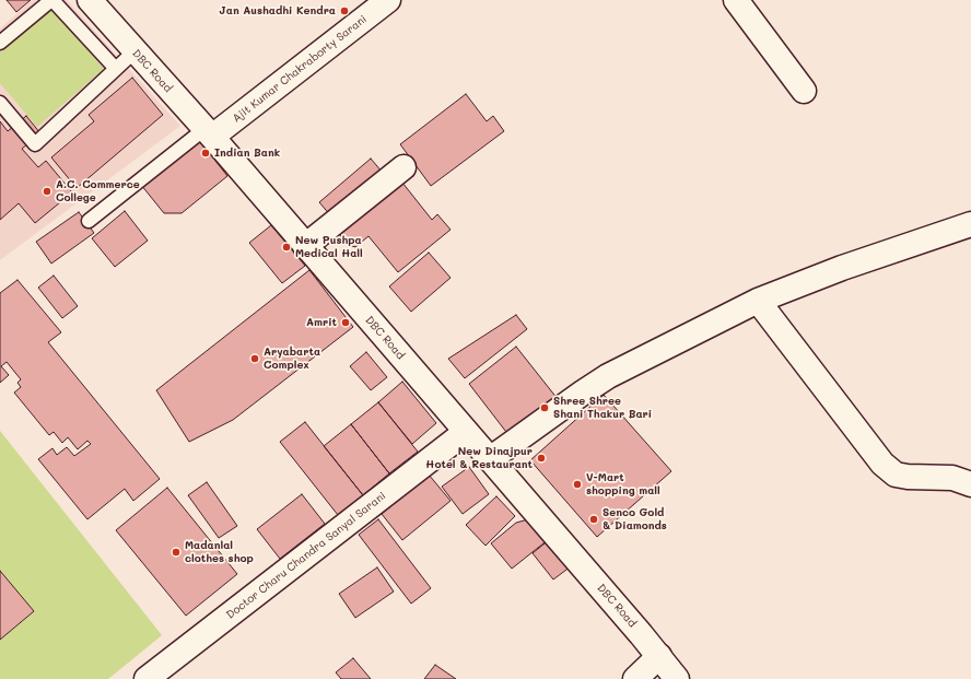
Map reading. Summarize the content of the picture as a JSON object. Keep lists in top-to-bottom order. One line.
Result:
{"streets":{"street":["Ajit Kumar Chakraborty Sarani","DBC Road","Doctor Charu Chandra Sanyal Sarani"]},"crossings":[["Ajit Kumar Chakraborty Sarani","DBC Road"],["DBC Road","Doctor Charu Chandra Sanyal Sarani"]],"places":["Jan Aushadhi Kendra","Indian Bank","A.C. Commerce College","New Pushpa Medical Hall","Amrit","Aryabarta Complex","Shree Shree Shani Thakur Bari","New Dinajpur Hotel & Restaurant","V-Mart shopping mall","Senco Gold & Diamonds","Madanlal clothes shop"]}
